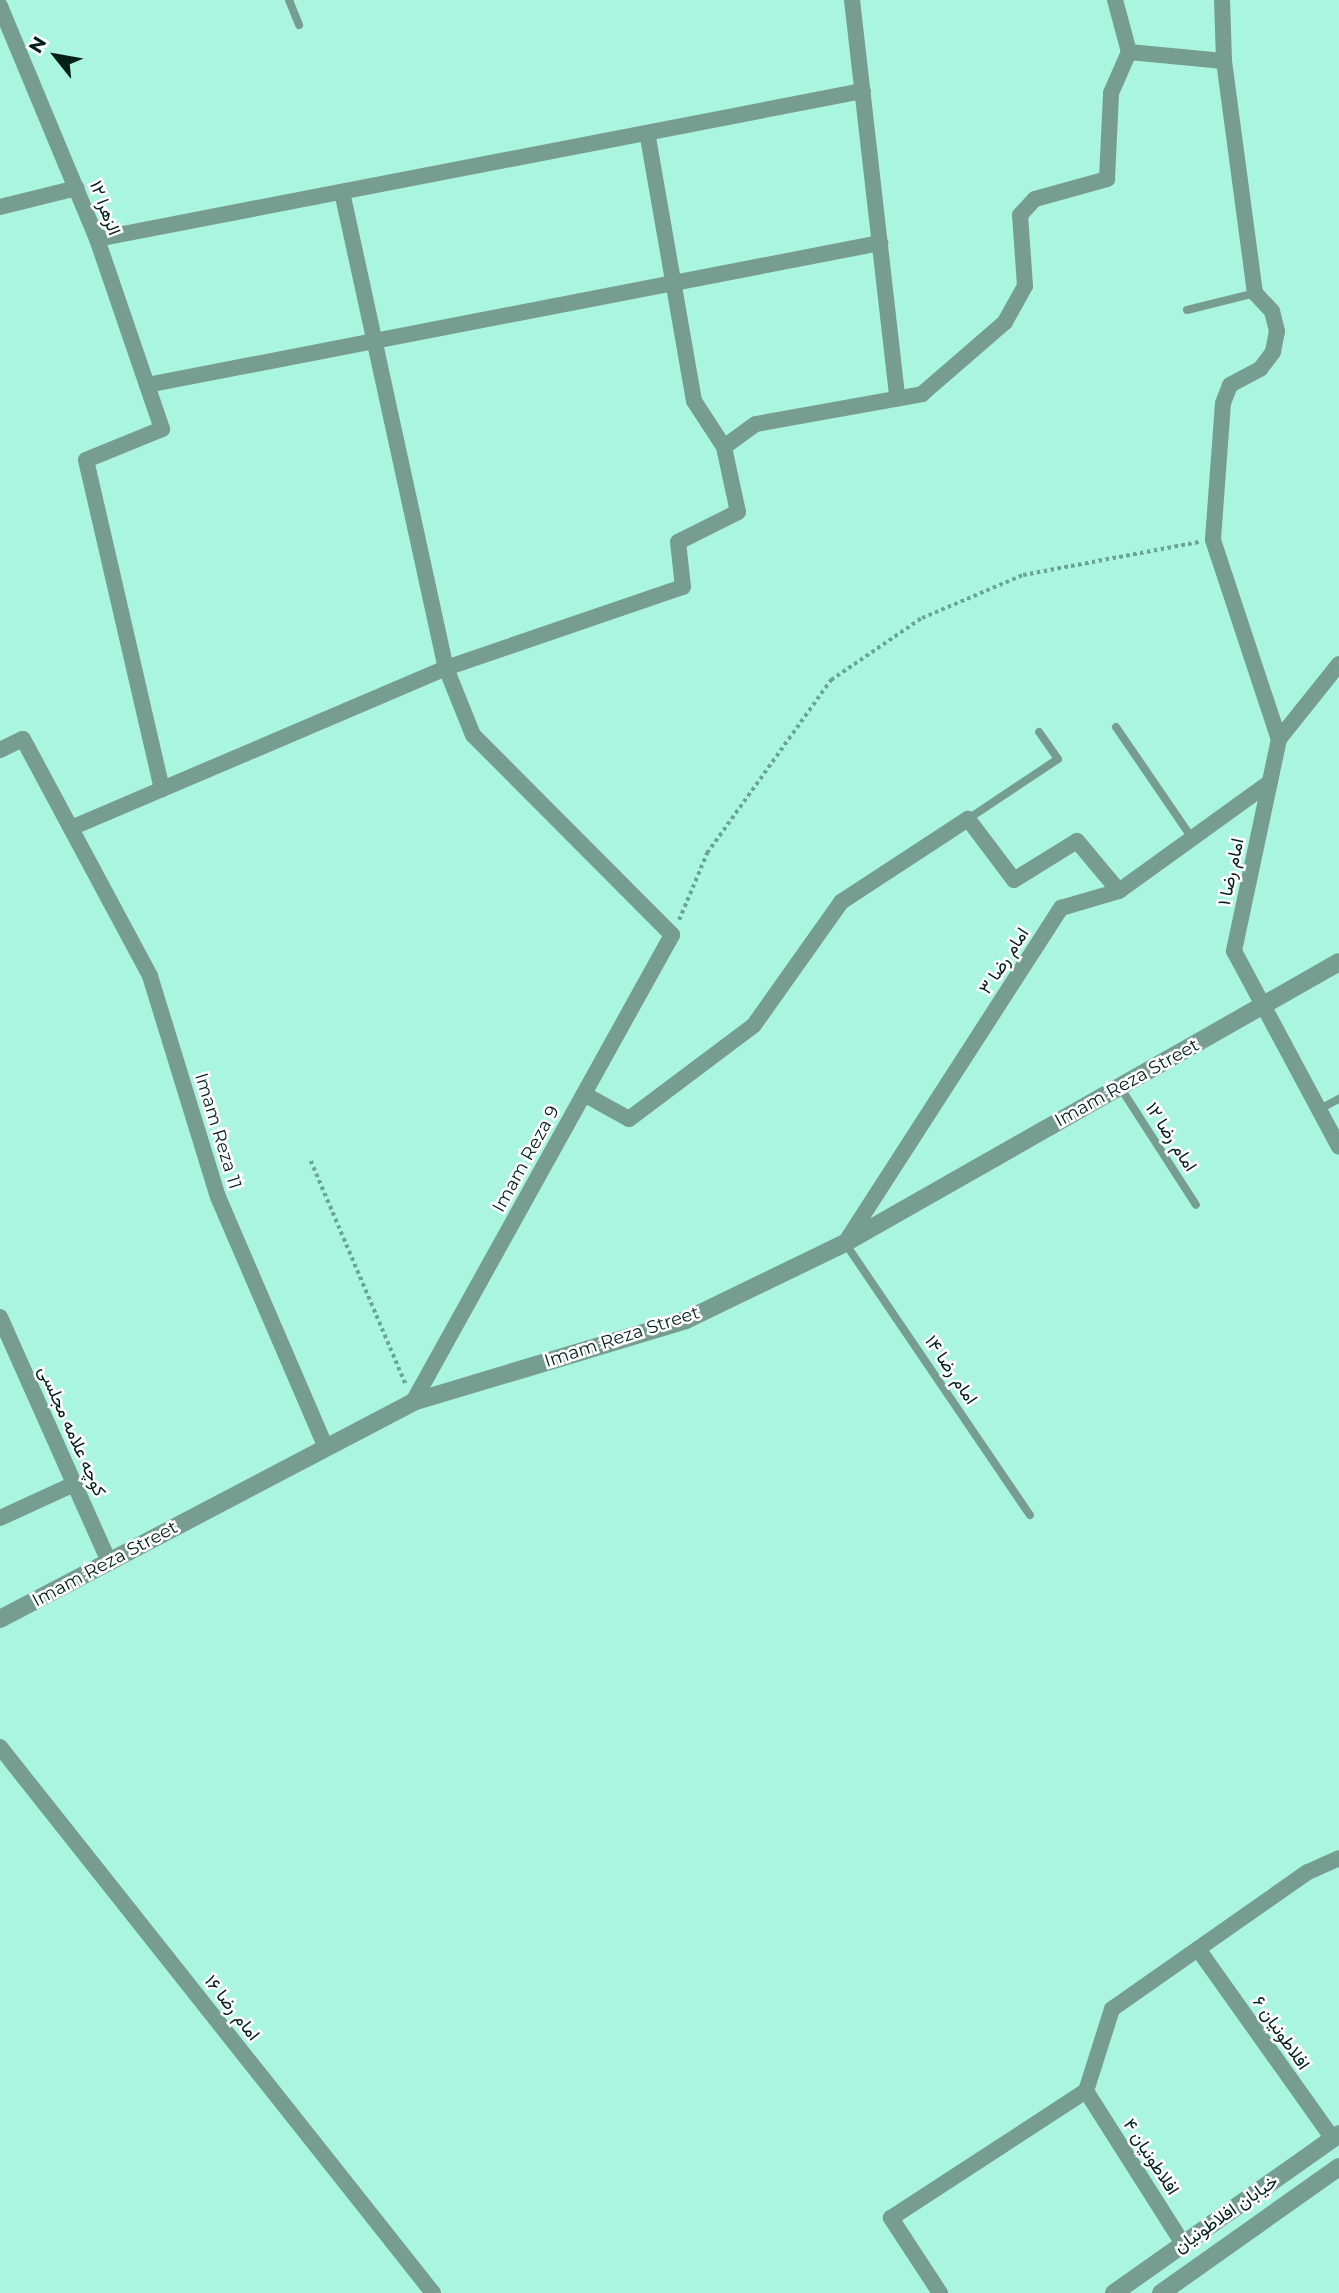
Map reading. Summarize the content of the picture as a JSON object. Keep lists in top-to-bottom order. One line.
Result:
{"streets":{"street":["الزهرا ۱۲","امام رضا ۱","امام رضا ۳","Imam Reza Street","Imam Reza 11","Imam Reza 9","کوچه علامه مجلسی","امام رضا ۱۶","افلاطونیان ۶","افلاطونیان ۴","خیابان افلاطونیان"],"lane":["امام رضا ۱۲","امام رضا ۱۴"]},"crossings":[["امام رضا ۱","امام رضا ۳"],["امام رضا ۱","Imam Reza Street"],["امام رضا ۳","Imam Reza Street"],["امام رضا ۳","امام رضا ۱۴"],["Imam Reza Street","Imam Reza 11"],["Imam Reza Street","امام رضا ۱۲"],["Imam Reza Street","Imam Reza 9"],["Imam Reza Street","امام رضا ۱۴"],["Imam Reza Street","کوچه علامه مجلسی"],["افلاطونیان ۶","خیابان افلاطونیان"],["افلاطونیان ۴","خیابان افلاطونیان"]],"north":"top left"}
